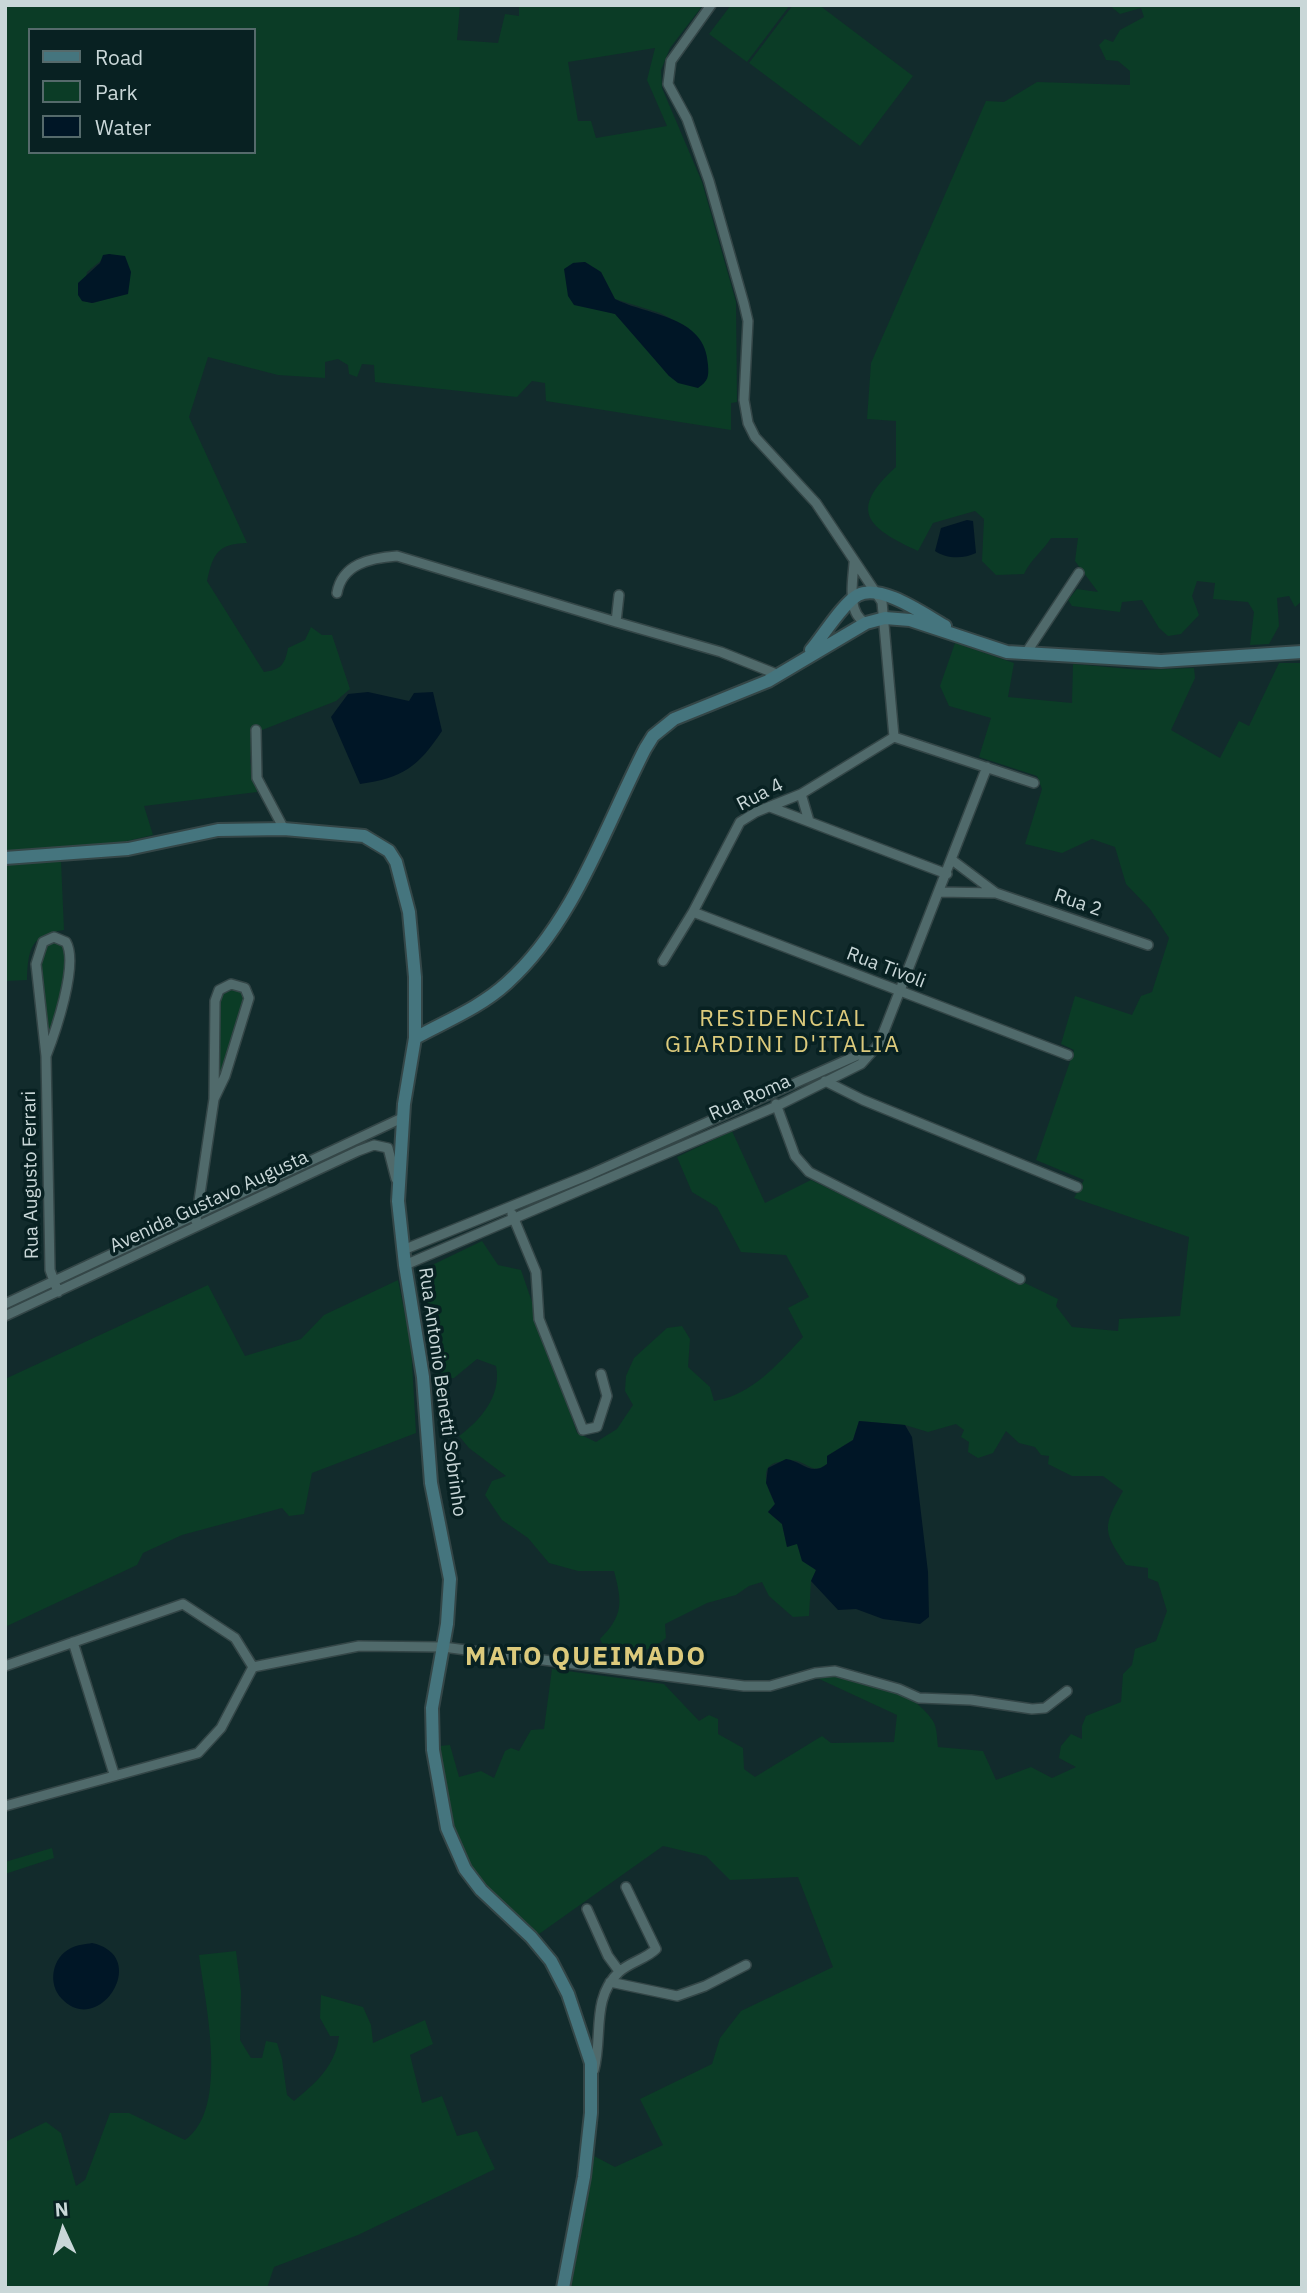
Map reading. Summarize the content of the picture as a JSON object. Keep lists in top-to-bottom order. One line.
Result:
{"streets":{"street":["Rua 4","Rua 2","Rua Tivoli","Rua Roma","Rua Augusto Ferrari","Avenida Gustavo Augusta","Rua Antonio Benetti Sobrinho"]},"crossings":[["Rua 4","Rua Tivoli"],["Rua Tivoli","Rua Roma"],["Rua Roma","Rua Antonio Benetti Sobrinho"],["Rua Augusto Ferrari","Avenida Gustavo Augusta"],["Avenida Gustavo Augusta","Rua Antonio Benetti Sobrinho"]],"districts":["RESIDENCIAL GIARDINI D'ITALIA","MATO QUEIMADO"],"legend":["Road","Park","Water"],"north":"top"}
